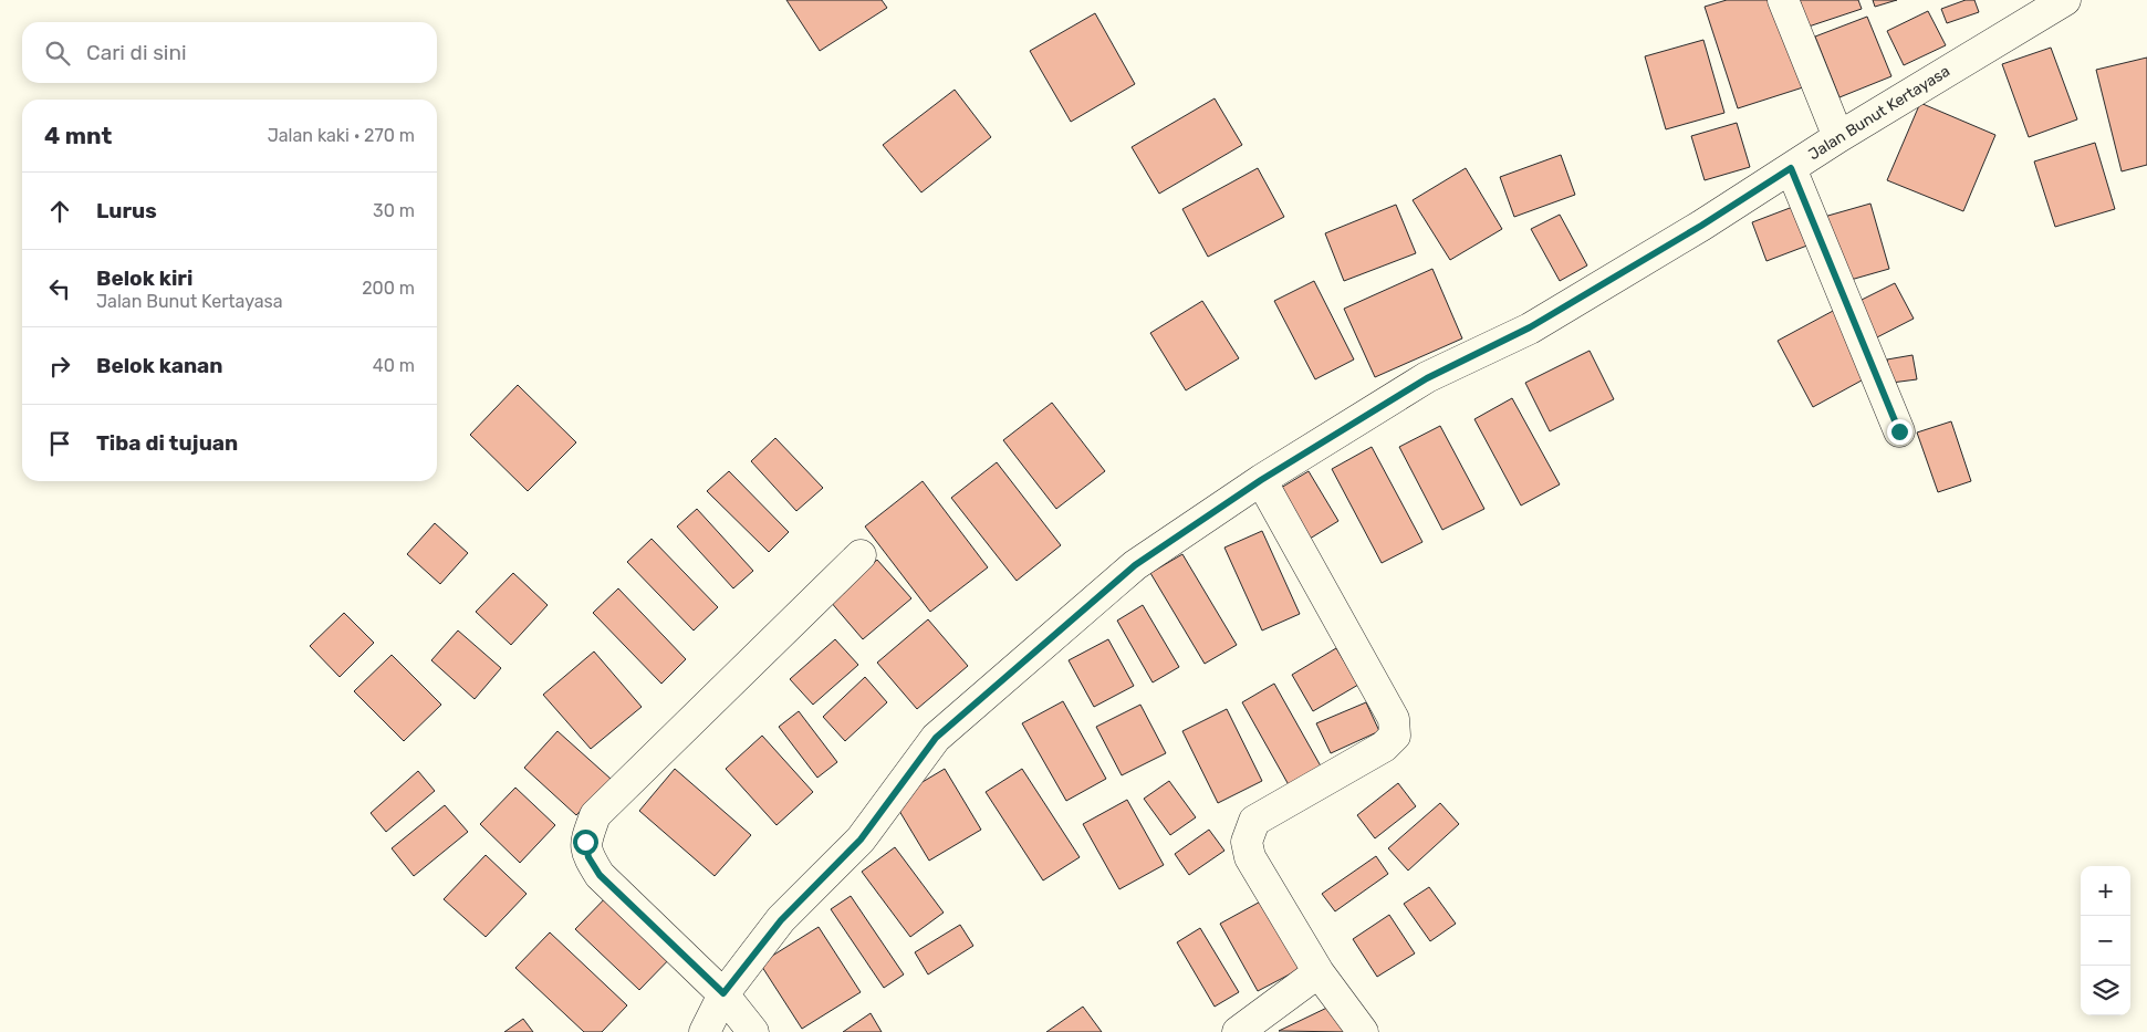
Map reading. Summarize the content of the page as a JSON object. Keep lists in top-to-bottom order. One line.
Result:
{"streets":{"street":["Jalan Bunut Kertayasa"]},"page":{"search":"Cari di sini","heading":["4 mnt","Jalan kaki · 270 m"],"list":[["Lurus","30 m"],["Belok kiri","Jalan Bunut Kertayasa","200 m"],["Belok kanan","40 m"],"Tiba di tujuan"],"map_buttons":["+","−"]}}
